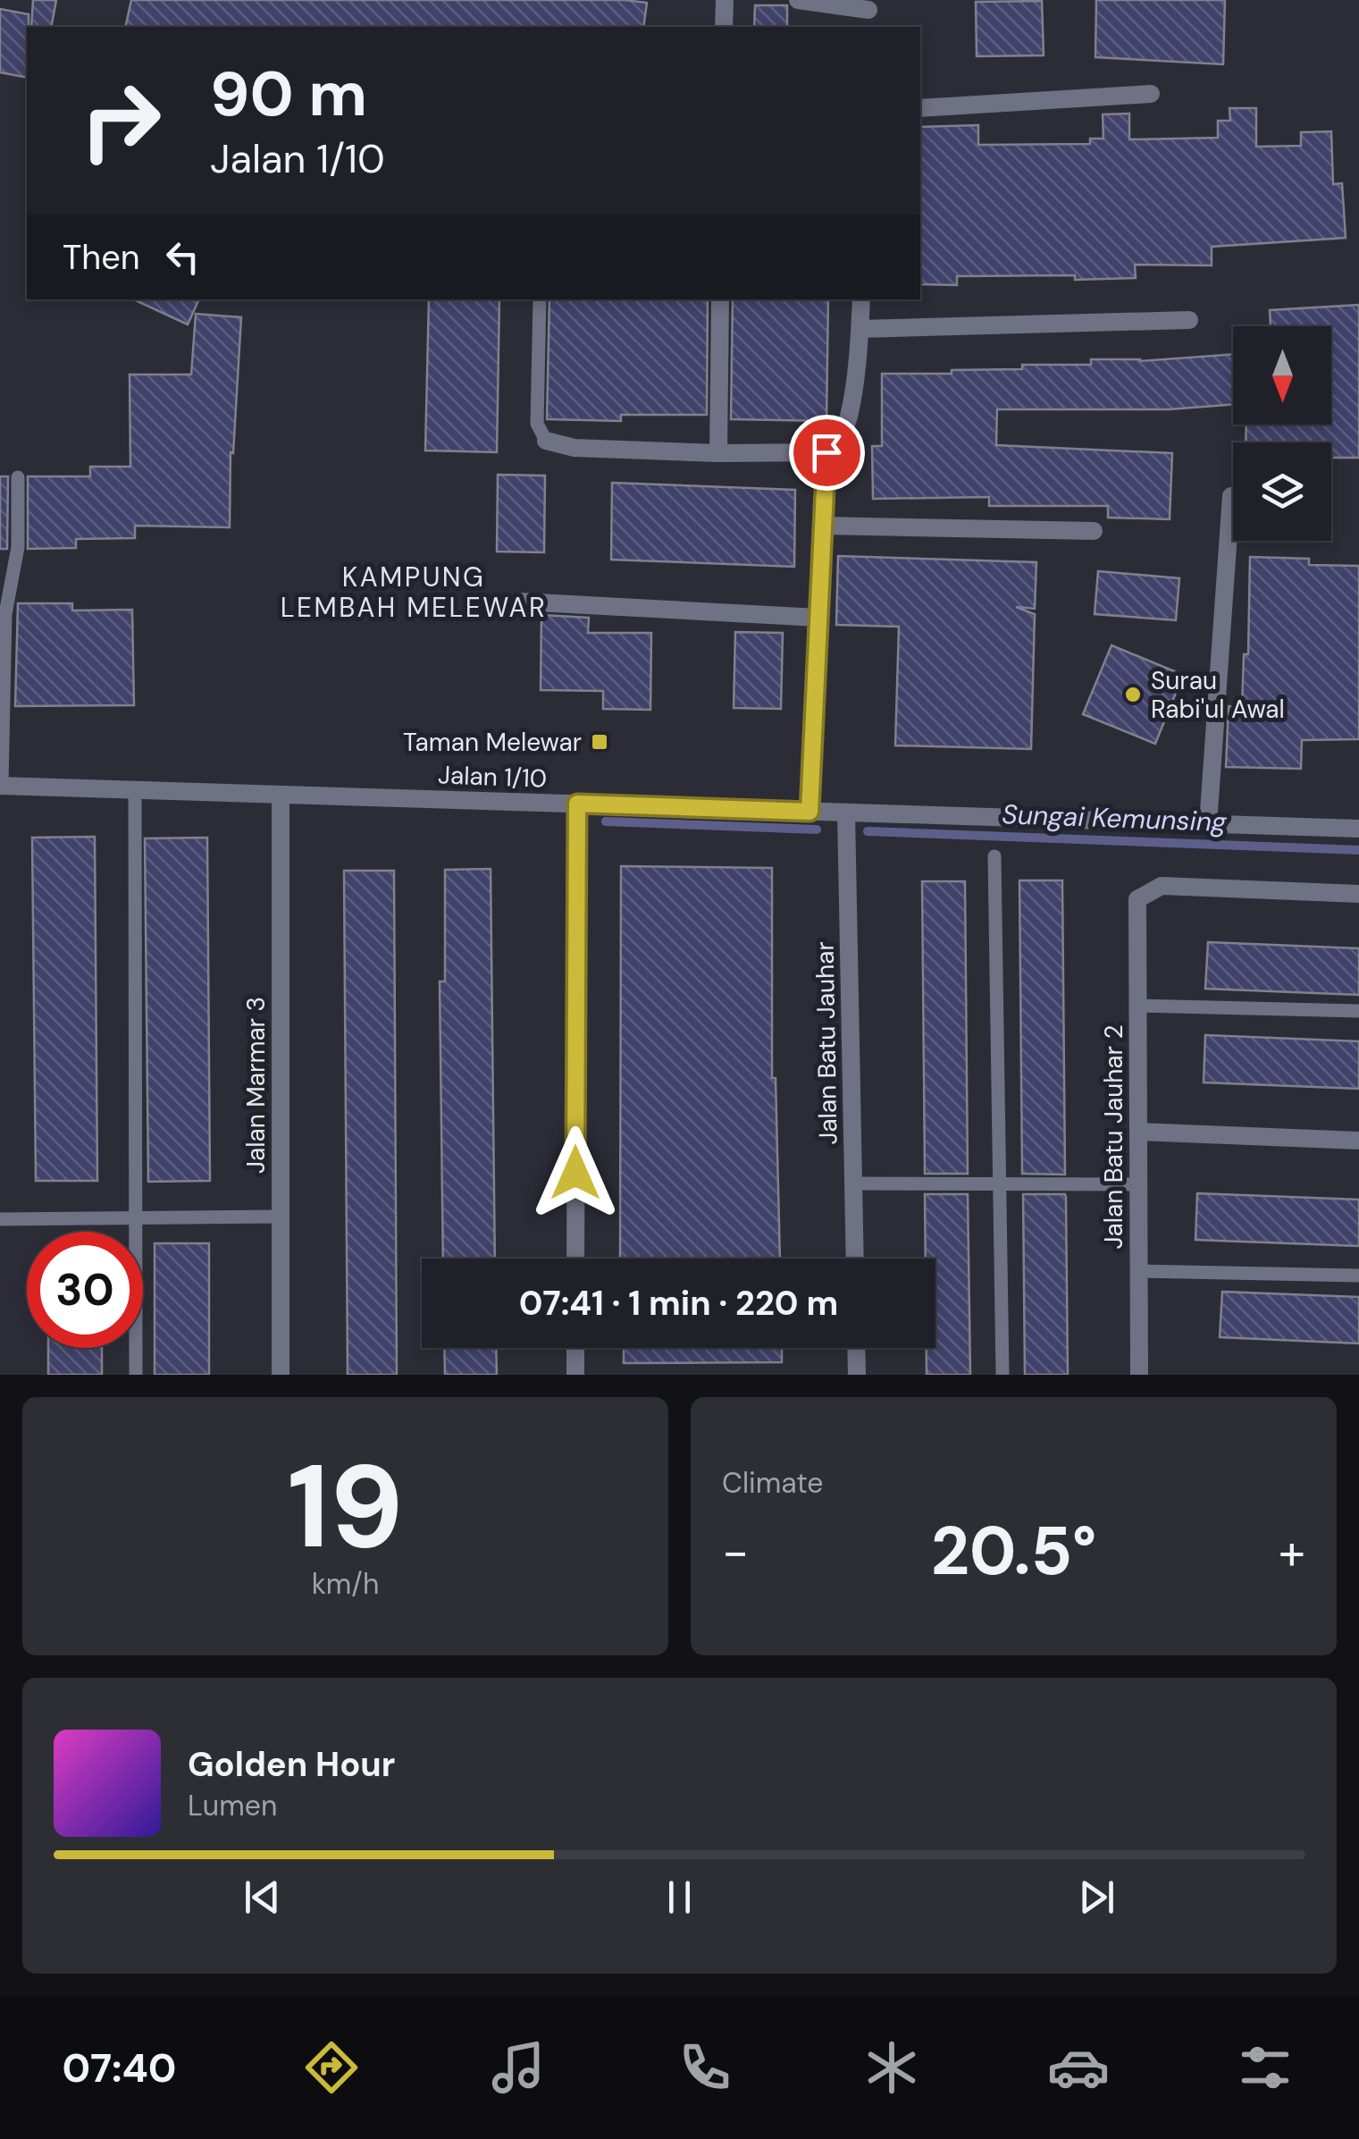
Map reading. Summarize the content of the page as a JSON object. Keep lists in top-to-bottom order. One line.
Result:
{"streets":{"street":["Jalan 1/10","Jalan Batu Jauhar","Jalan Marmar 3","Jalan Batu Jauhar 2"]},"crossings":[["Jalan 1/10","Jalan Batu Jauhar"],["Jalan 1/10","Jalan Marmar 3"]],"districts":["KAMPUNG LEMBAH MELEWAR"],"water":["Sungai Kemunsing"],"places":{"other":["Surau Rabi'ul Awal"],"transit":["Taman Melewar"]},"north":"bottom","page":{"turn":["90 m","Jalan 1/10"],"then":"Then","limit":"30","trip":"07:41 · 1 min · 220 m","tile":[["19","km/h"],"Climate"],"heat":["−","20.5°","+"],"song":["Golden Hour","Lumen"],"tabs":"07:40"}}
